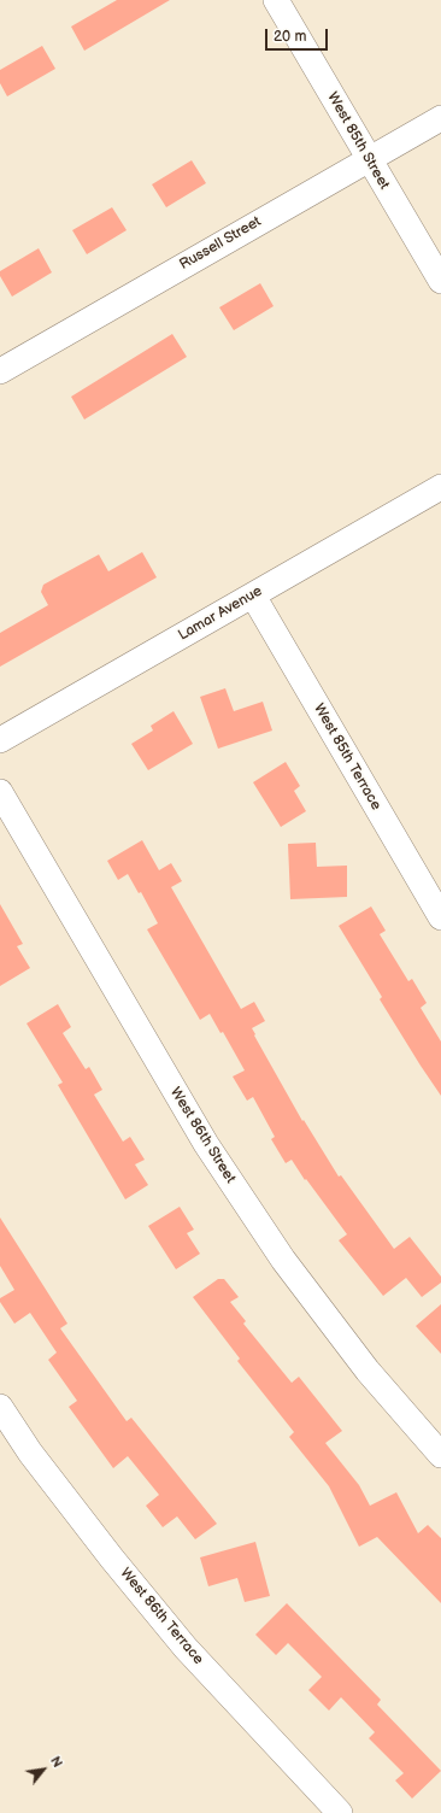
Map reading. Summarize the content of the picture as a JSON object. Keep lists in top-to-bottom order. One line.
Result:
{"streets":{"street":["West 85th Street","Russell Street","Lamar Avenue","West 85th Terrace","West 86th Street","West 86th Terrace"]},"crossings":[["West 85th Street","Russell Street"],["Lamar Avenue","West 85th Terrace"]],"scale_bar":"20 m","north":"top right"}
